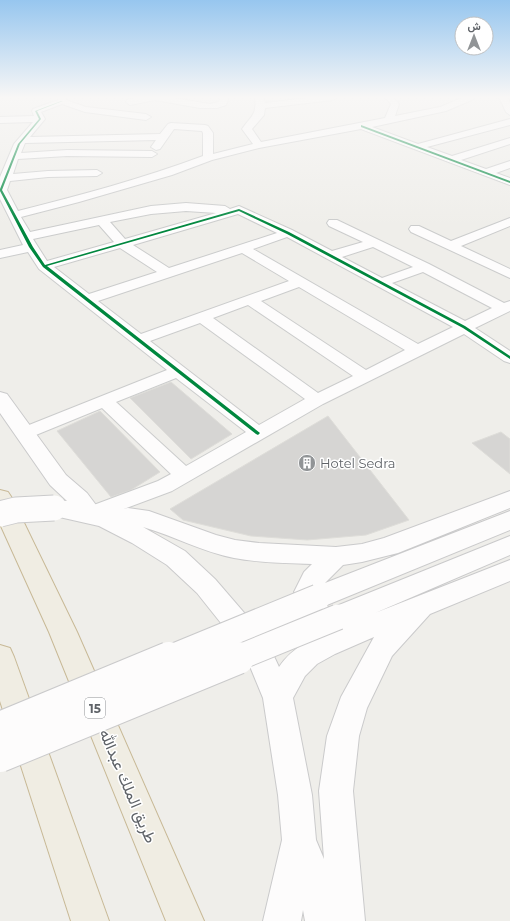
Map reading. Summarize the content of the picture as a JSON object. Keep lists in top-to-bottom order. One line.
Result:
{"streets":{"highway":["15","طريق الملك عبدالله"]},"places":{"building":["Hotel Sedra"]},"north":"top"}
